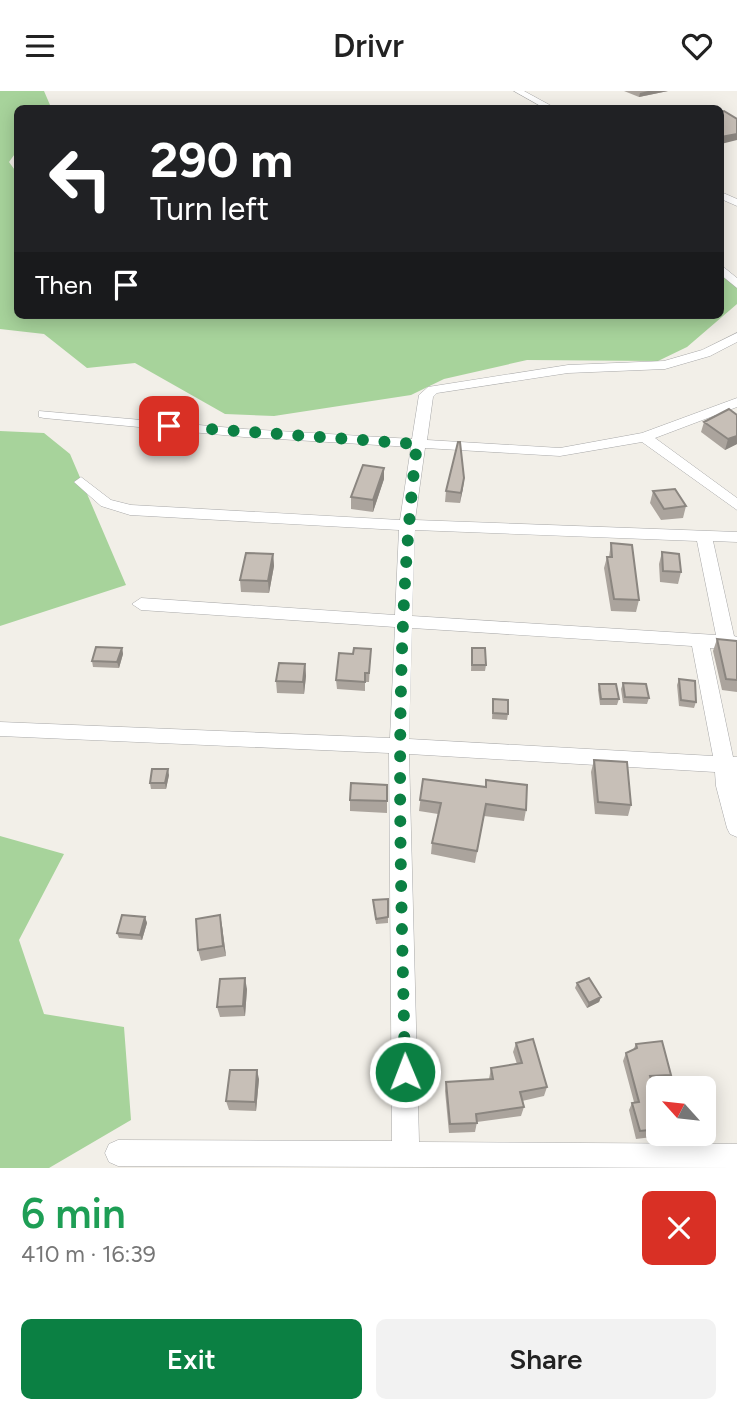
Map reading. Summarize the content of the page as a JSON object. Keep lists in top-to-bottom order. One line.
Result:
{"north":"top left","page":{"header":"Drivr","turn":["290 m","Turn left"],"then":"Then","heading":["6 min","410 m · 16:39"],"buttons":["Exit","Share"]}}
